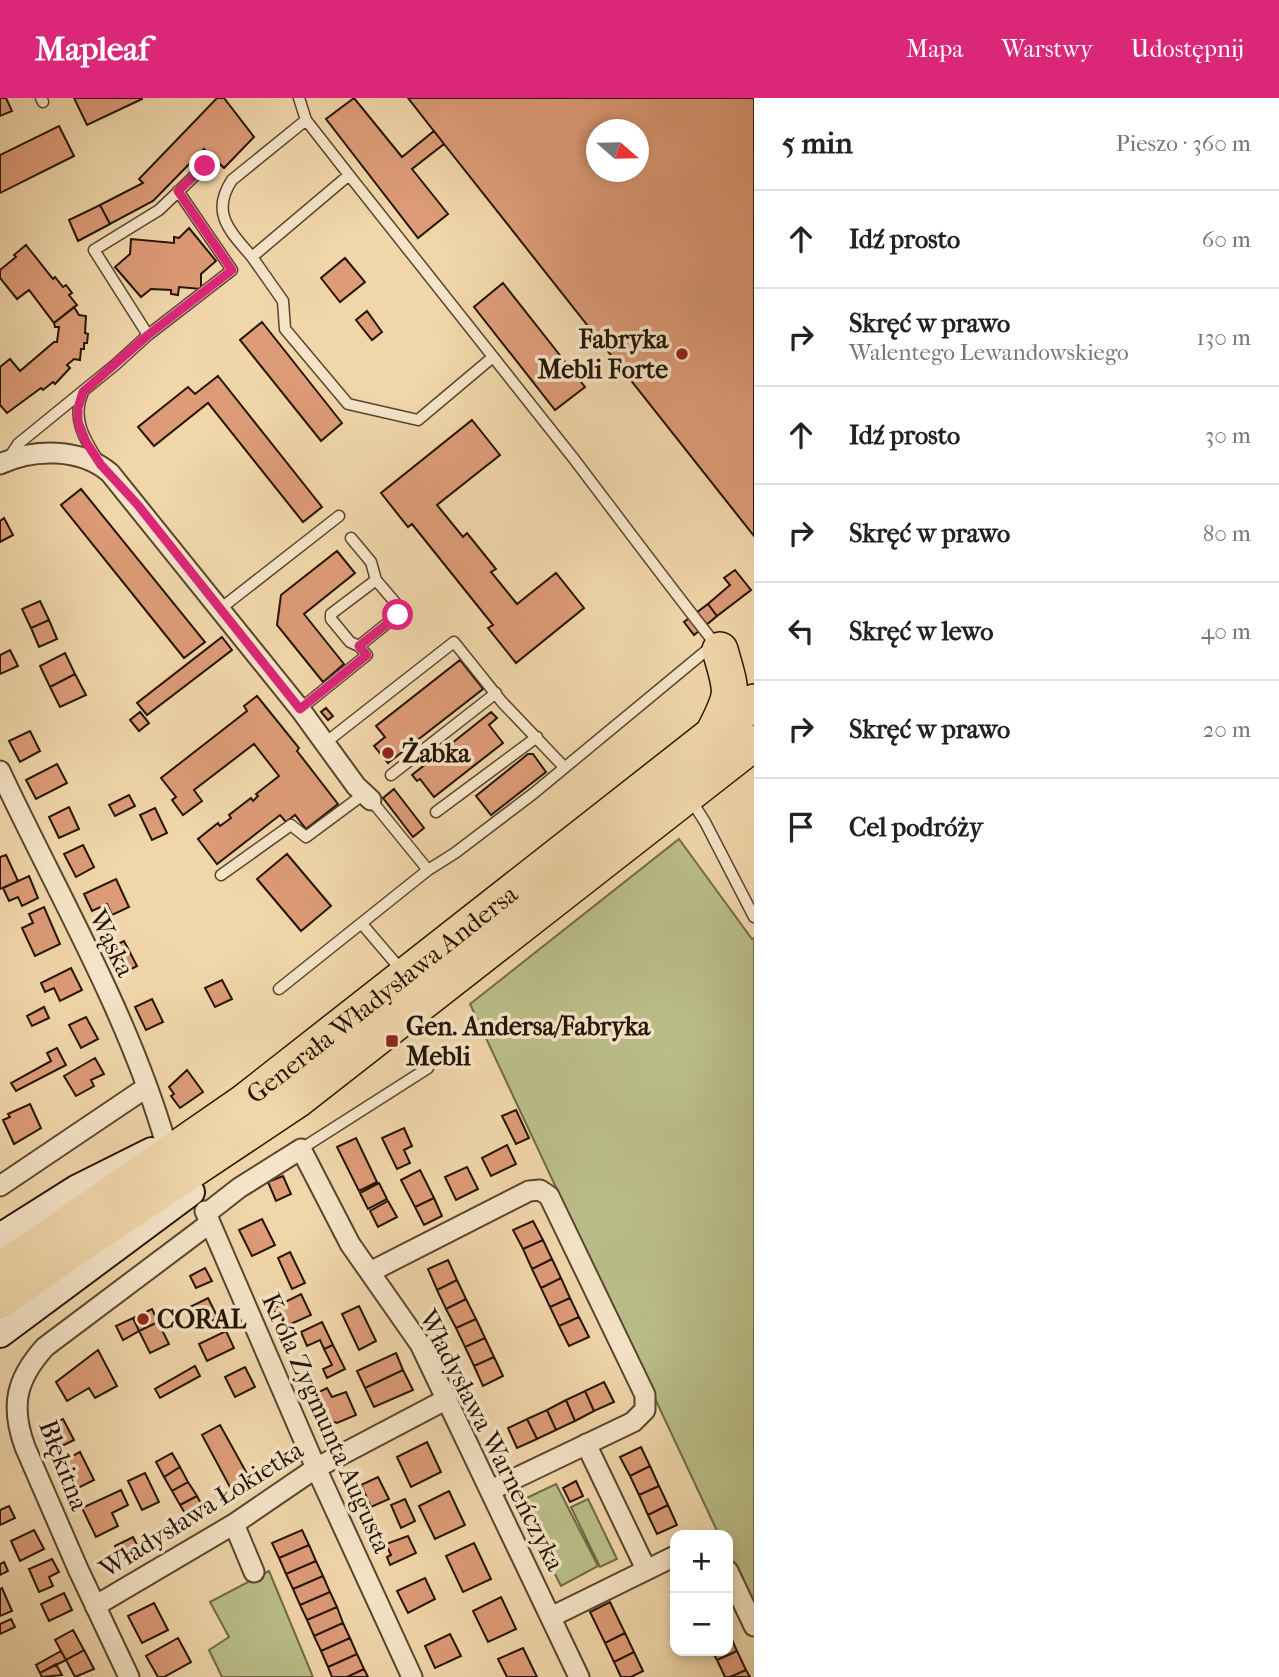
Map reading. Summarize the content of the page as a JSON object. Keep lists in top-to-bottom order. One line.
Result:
{"streets":{"highway":["Generała Władysława Andersa"],"street":["Wąska","Króla Zygmunta Augusta","Władysława Warneńczyka","Błękitna","Władysława Łokietka"]},"crossings":[["Króla Zygmunta Augusta","Błękitna"],["Króla Zygmunta Augusta","Władysława Łokietka"],["Władysława Warneńczyka","Władysława Łokietka"],["Błękitna","Władysława Łokietka"]],"places":{"other":["Fabryka Mebli Forte","Żabka","CORAL"],"transit":["Gen. Andersa/Fabryka Mebli"]},"north":"right","page":{"header":"Mapleaf","nav":["Mapa","Warstwy","Udostępnij"],"heading":["5 min","Pieszo · 360 m"],"list":[["Idź prosto","60 m"],["Skręć w prawo","Walentego Lewandowskiego","130 m"],["Idź prosto","30 m"],["Skręć w prawo","80 m"],["Skręć w lewo","40 m"],["Skręć w prawo","20 m"],"Cel podróży"],"map_buttons":["+","−"]}}
